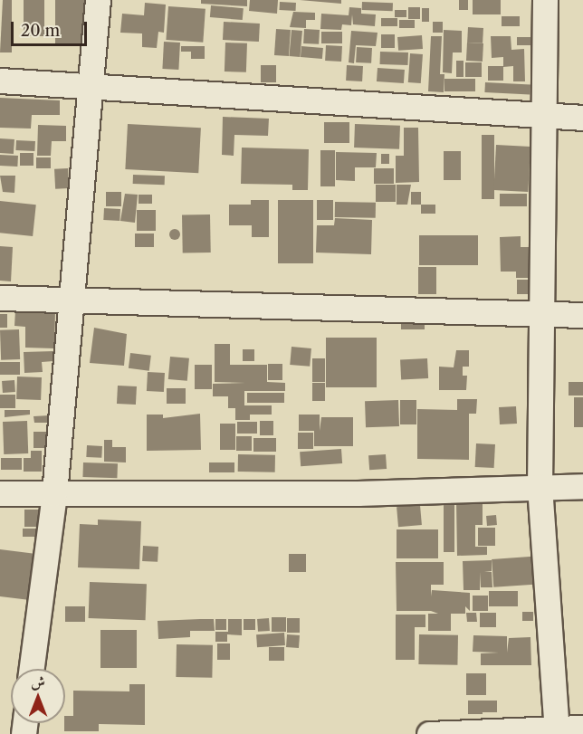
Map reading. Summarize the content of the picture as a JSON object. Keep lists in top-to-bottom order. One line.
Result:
{"scale_bar":"20 m","north":"top"}
